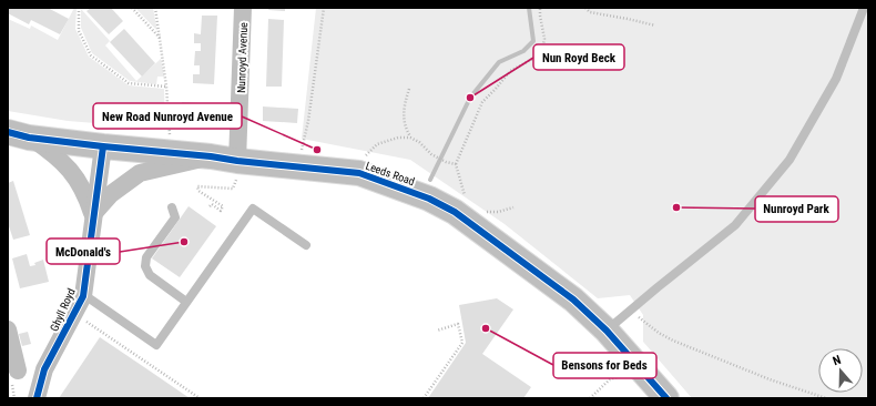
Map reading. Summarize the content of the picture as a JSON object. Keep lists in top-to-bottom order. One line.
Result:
{"streets":{"main road":["Leeds Road"],"street":["Nunroyd Avenue","Ghyll Royd"]},"crossings":[["Nunroyd Avenue","Leeds Road"],["Leeds Road","Ghyll Royd"]],"places":["Nun Royd Beck","New Road Nunroyd Avenue","Nunroyd Park","McDonald's","Bensons for Beds"],"north":"top"}
